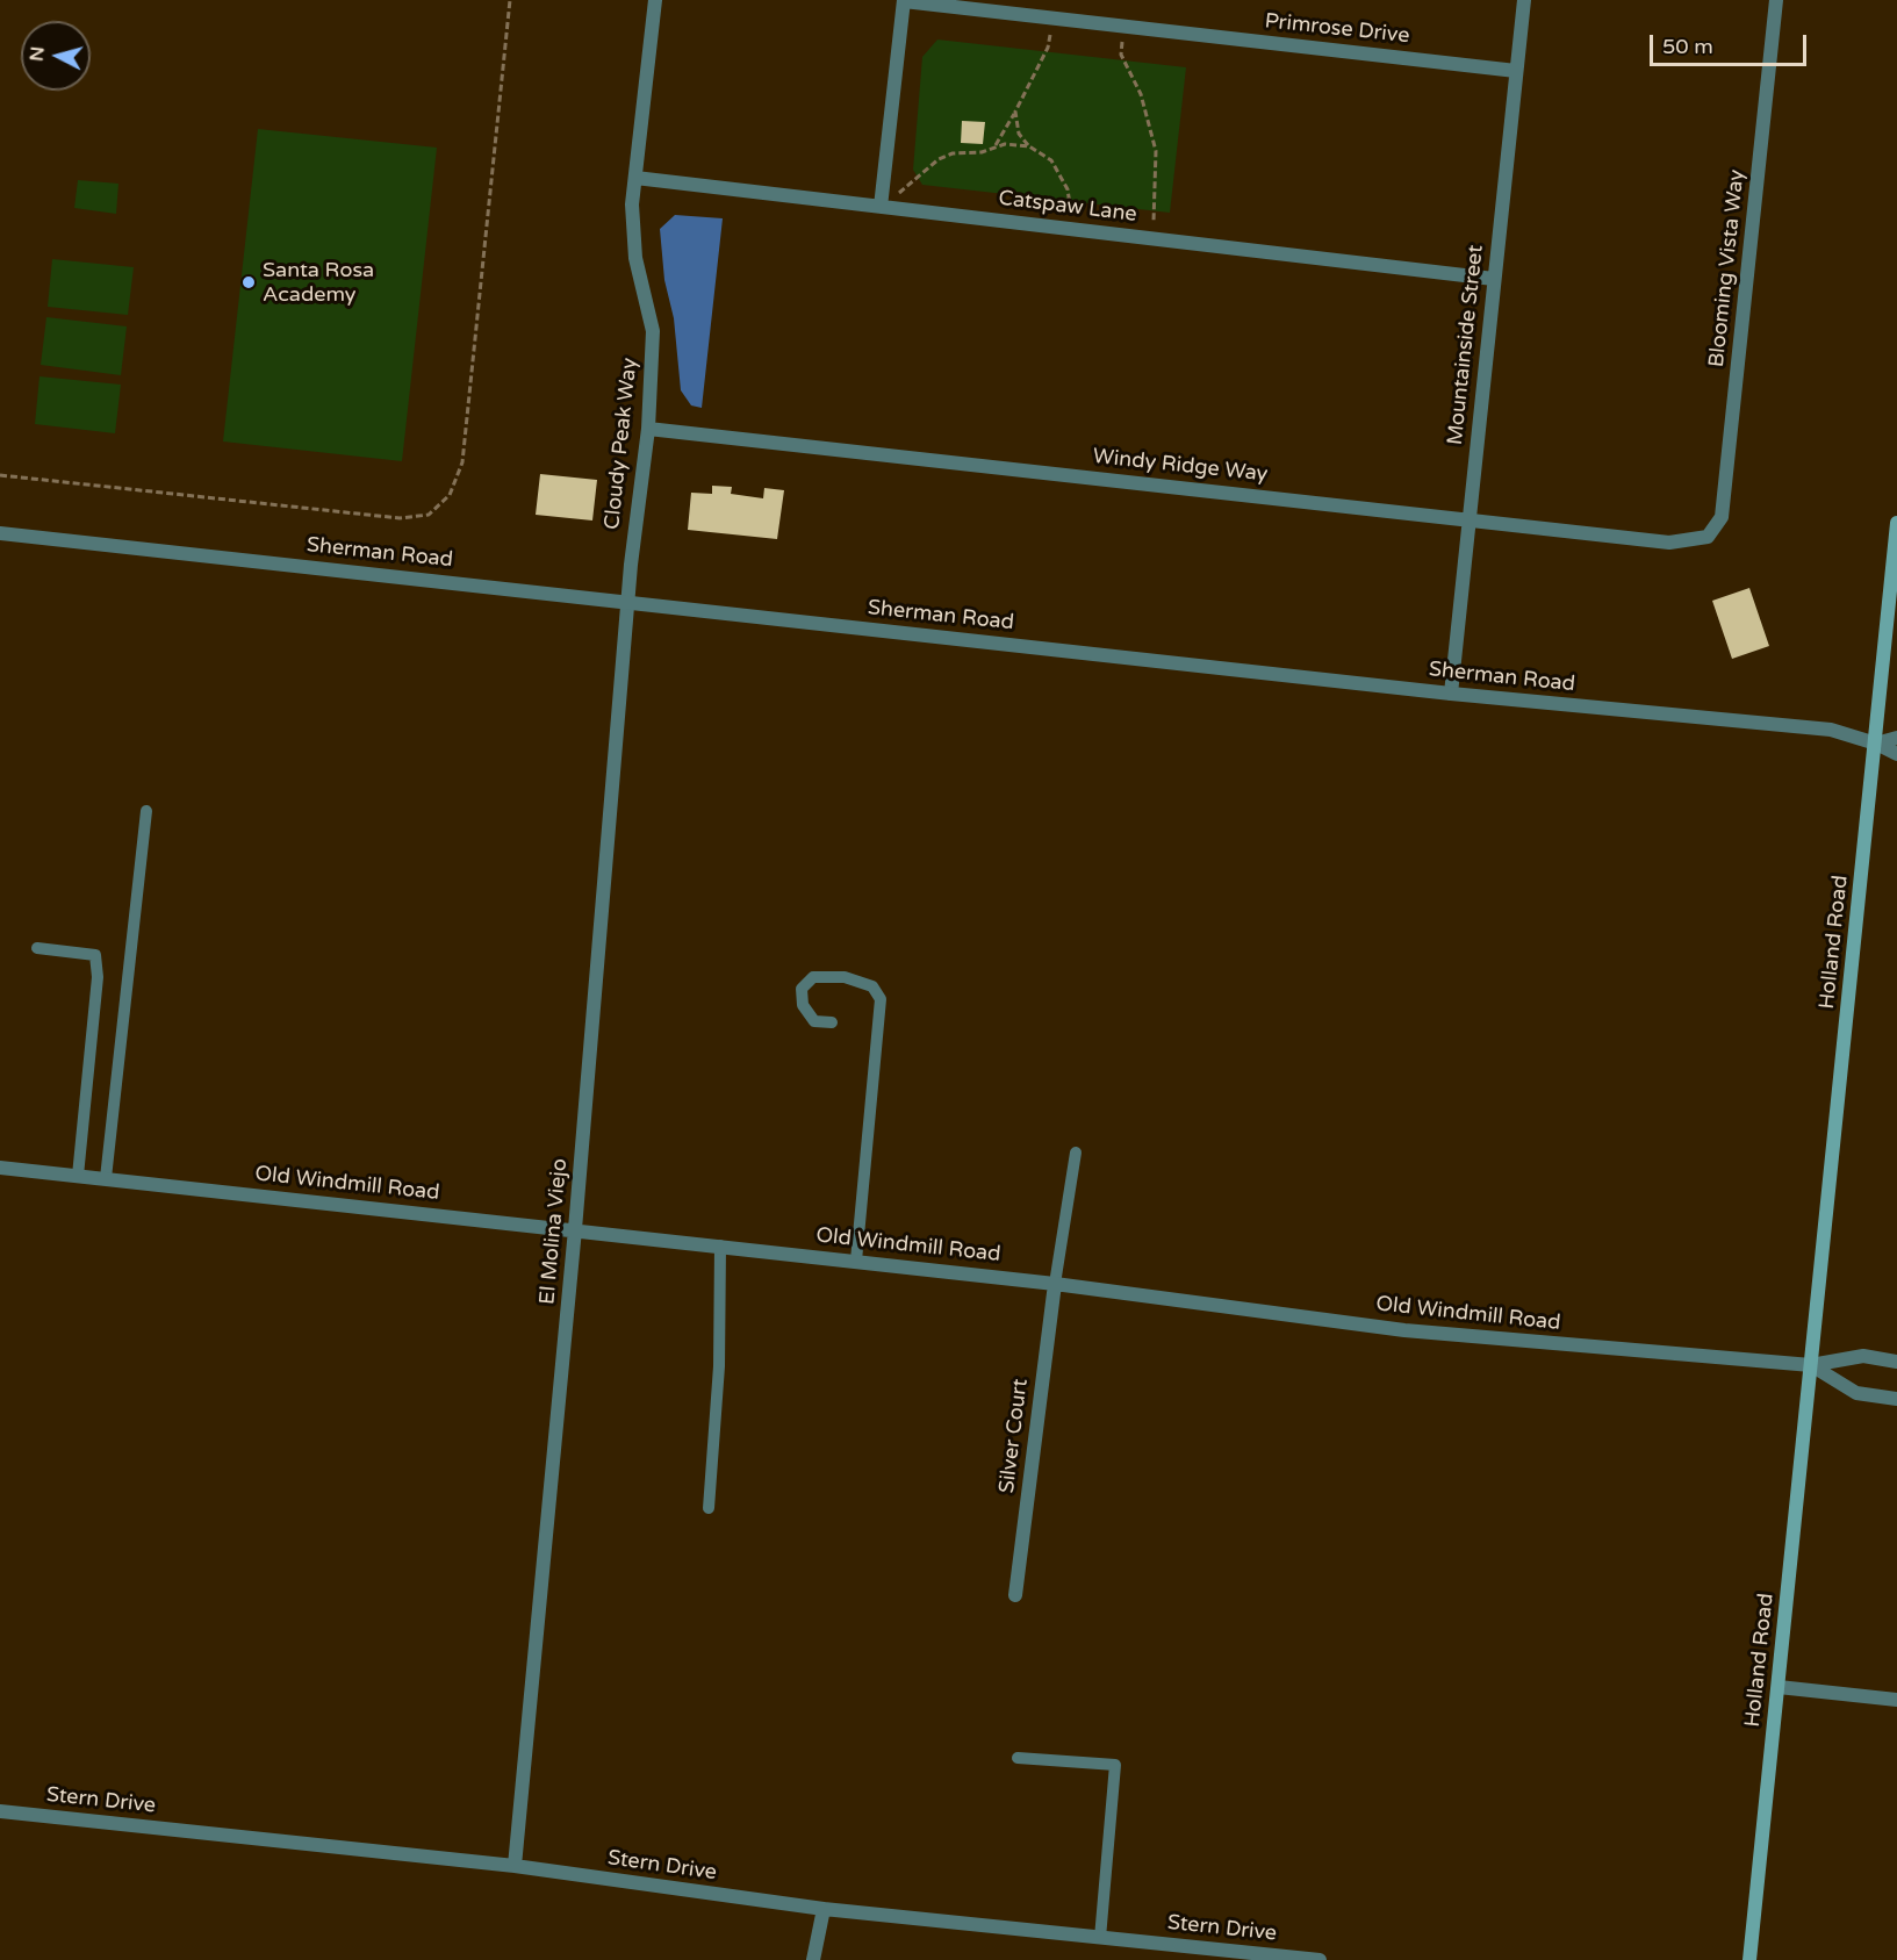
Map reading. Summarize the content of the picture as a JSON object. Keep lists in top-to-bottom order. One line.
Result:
{"streets":{"main road":["Holland Road"],"street":["Primrose Drive","Catspaw Lane","Blooming Vista Way","Mountainside Street","Cloudy Peak Way","Windy Ridge Way","Sherman Road","Old Windmill Road","El Molina Viejo","Silver Court","Stern Drive"]},"crossings":[["Primrose Drive","Mountainside Street"],["Catspaw Lane","Mountainside Street"],["Catspaw Lane","Cloudy Peak Way"],["Blooming Vista Way","Windy Ridge Way"],["Mountainside Street","Windy Ridge Way"],["Mountainside Street","Sherman Road"],["Cloudy Peak Way","Windy Ridge Way"],["Cloudy Peak Way","Sherman Road"],["Cloudy Peak Way","El Molina Viejo"],["Sherman Road","Holland Road"],["Sherman Road","El Molina Viejo"],["Holland Road","Old Windmill Road"],["Old Windmill Road","El Molina Viejo"],["Old Windmill Road","Silver Court"],["El Molina Viejo","Stern Drive"]],"places":["Santa Rosa Academy"],"scale_bar":"50 m","north":"left"}
